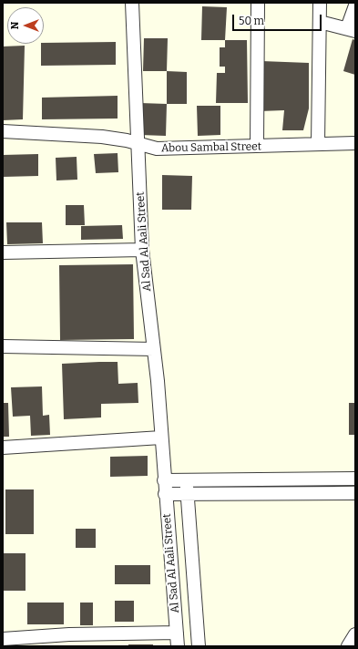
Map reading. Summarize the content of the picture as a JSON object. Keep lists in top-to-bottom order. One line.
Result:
{"streets":{"street":["Abou Sambal Street","Al Sad Al Aali Street"]},"crossings":[["Abou Sambal Street","Al Sad Al Aali Street"]],"scale_bar":"50 m","north":"left"}
